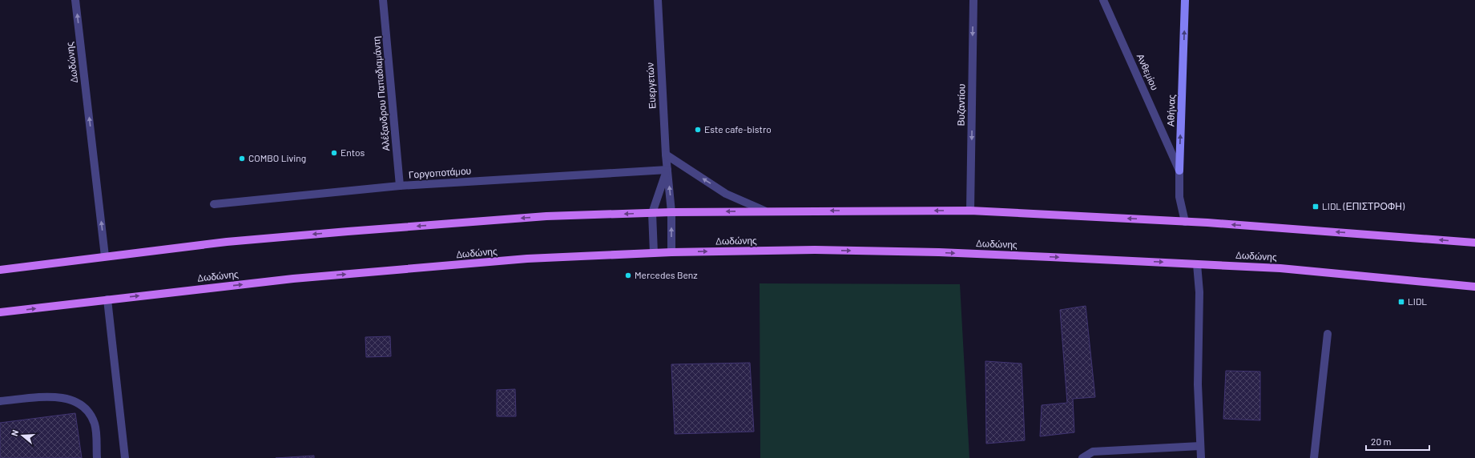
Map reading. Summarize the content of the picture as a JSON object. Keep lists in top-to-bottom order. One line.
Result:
{"streets":{"main road":["Δωδώνης"],"street":["Ανθεμίου","Ευεργετών","Αλέξανδρου Παπαδιαμάντη","Βυζαντίου","Αθήνας","Γοργοποτάμου"]},"crossings":[["Δωδώνης","Ευεργετών"],["Ανθεμίου","Αθήνας"],["Ευεργετών","Γοργοποτάμου"],["Αλέξανδρου Παπαδιαμάντη","Γοργοποτάμου"]],"one_way":["Δωδώνης","Βυζαντίου","Αθήνας"],"places":{"other":["Este cafe-bistro","Entos","COMBO Living","Mercedes Benz"],"transit":["LIDL (ΕΠΙΣΤΡΟΦΗ)","LIDL"]},"scale_bar":"20 m","north":"left"}
